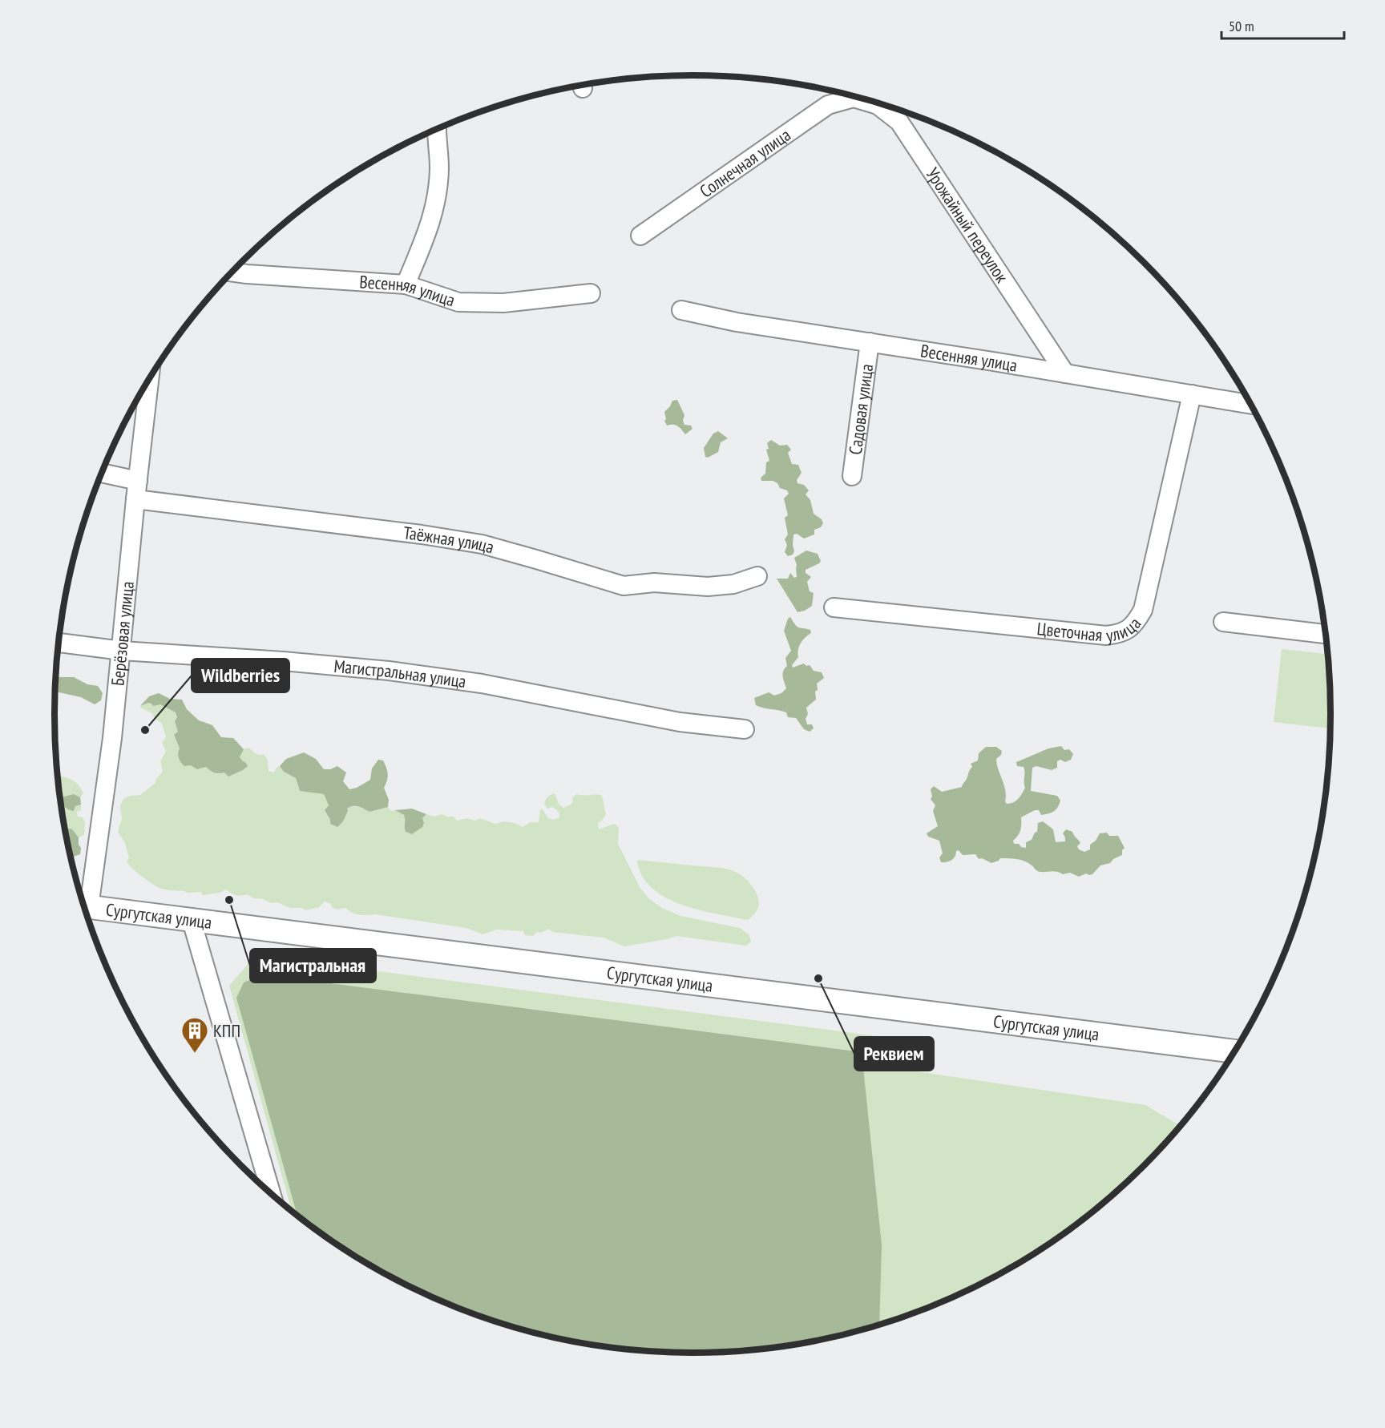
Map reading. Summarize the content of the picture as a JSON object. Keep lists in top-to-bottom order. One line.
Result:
{"streets":{"main road":["Сургутская улица"],"street":["Солнечная улица","Урожайный переулок","Весенняя улица","Садовая улица","Таёжная улица","Цветочная улица","Берёзовая улица","Магистральная улица"]},"crossings":[["Урожайный переулок","Весенняя улица"],["Весенняя улица","Садовая улица"],["Весенняя улица","Цветочная улица"],["Таёжная улица","Берёзовая улица"],["Берёзовая улица","Магистральная улица"]],"places":{"other":["Wildberries","Магистральная","Реквием"],"building":["КПП"]},"scale_bar":"50 m"}
